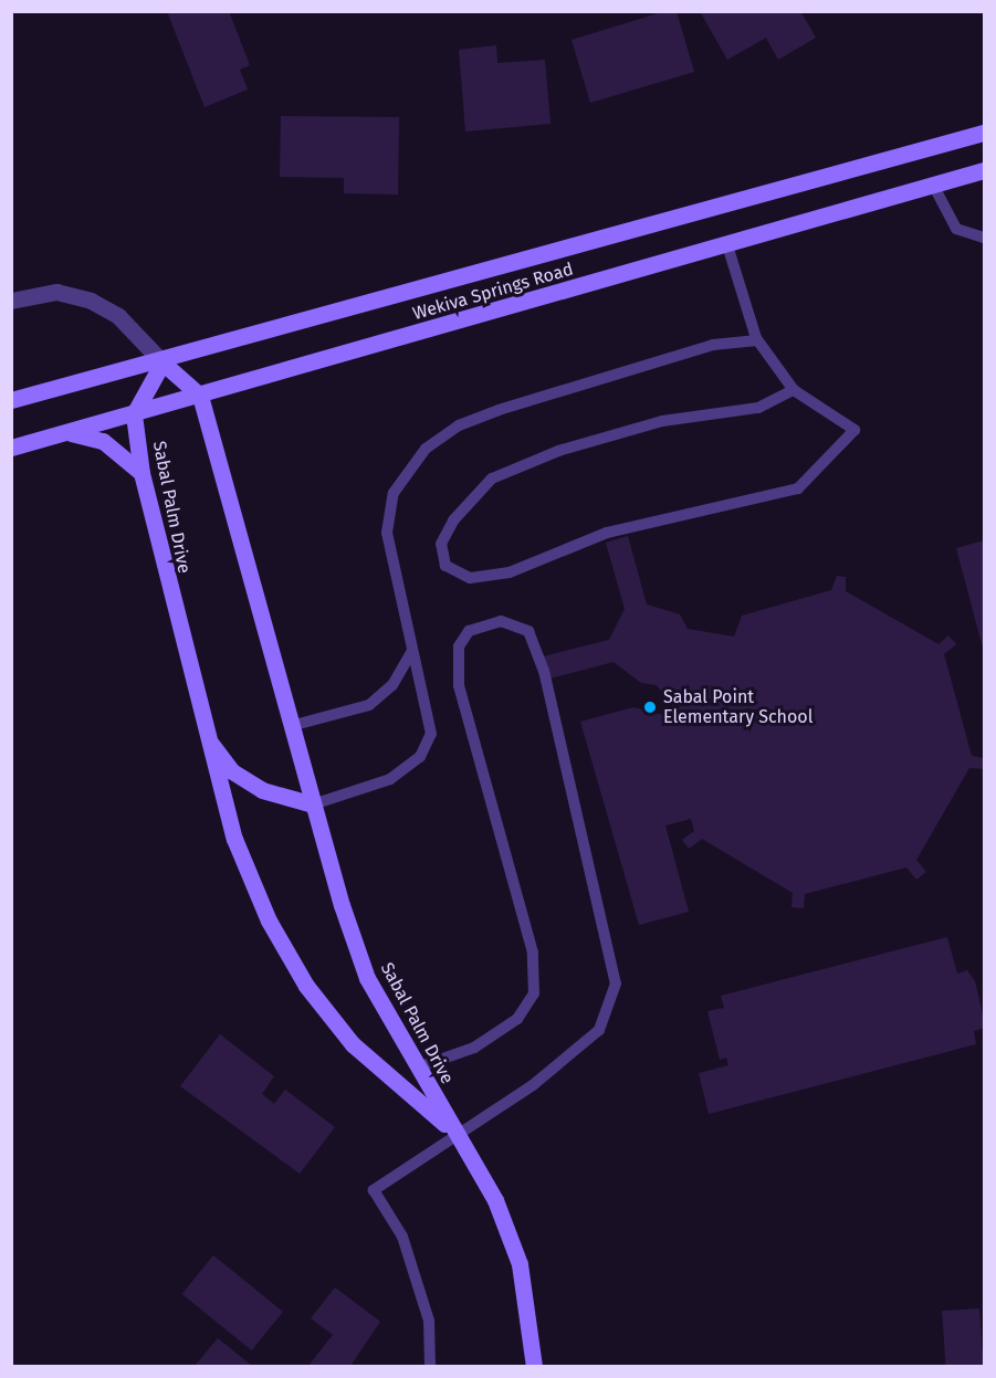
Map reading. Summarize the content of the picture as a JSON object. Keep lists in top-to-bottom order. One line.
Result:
{"streets":{"main road":["Wekiva Springs Road","Sabal Palm Drive"]},"crossings":[["Wekiva Springs Road","Sabal Palm Drive"]],"places":["Sabal Point Elementary School"]}
